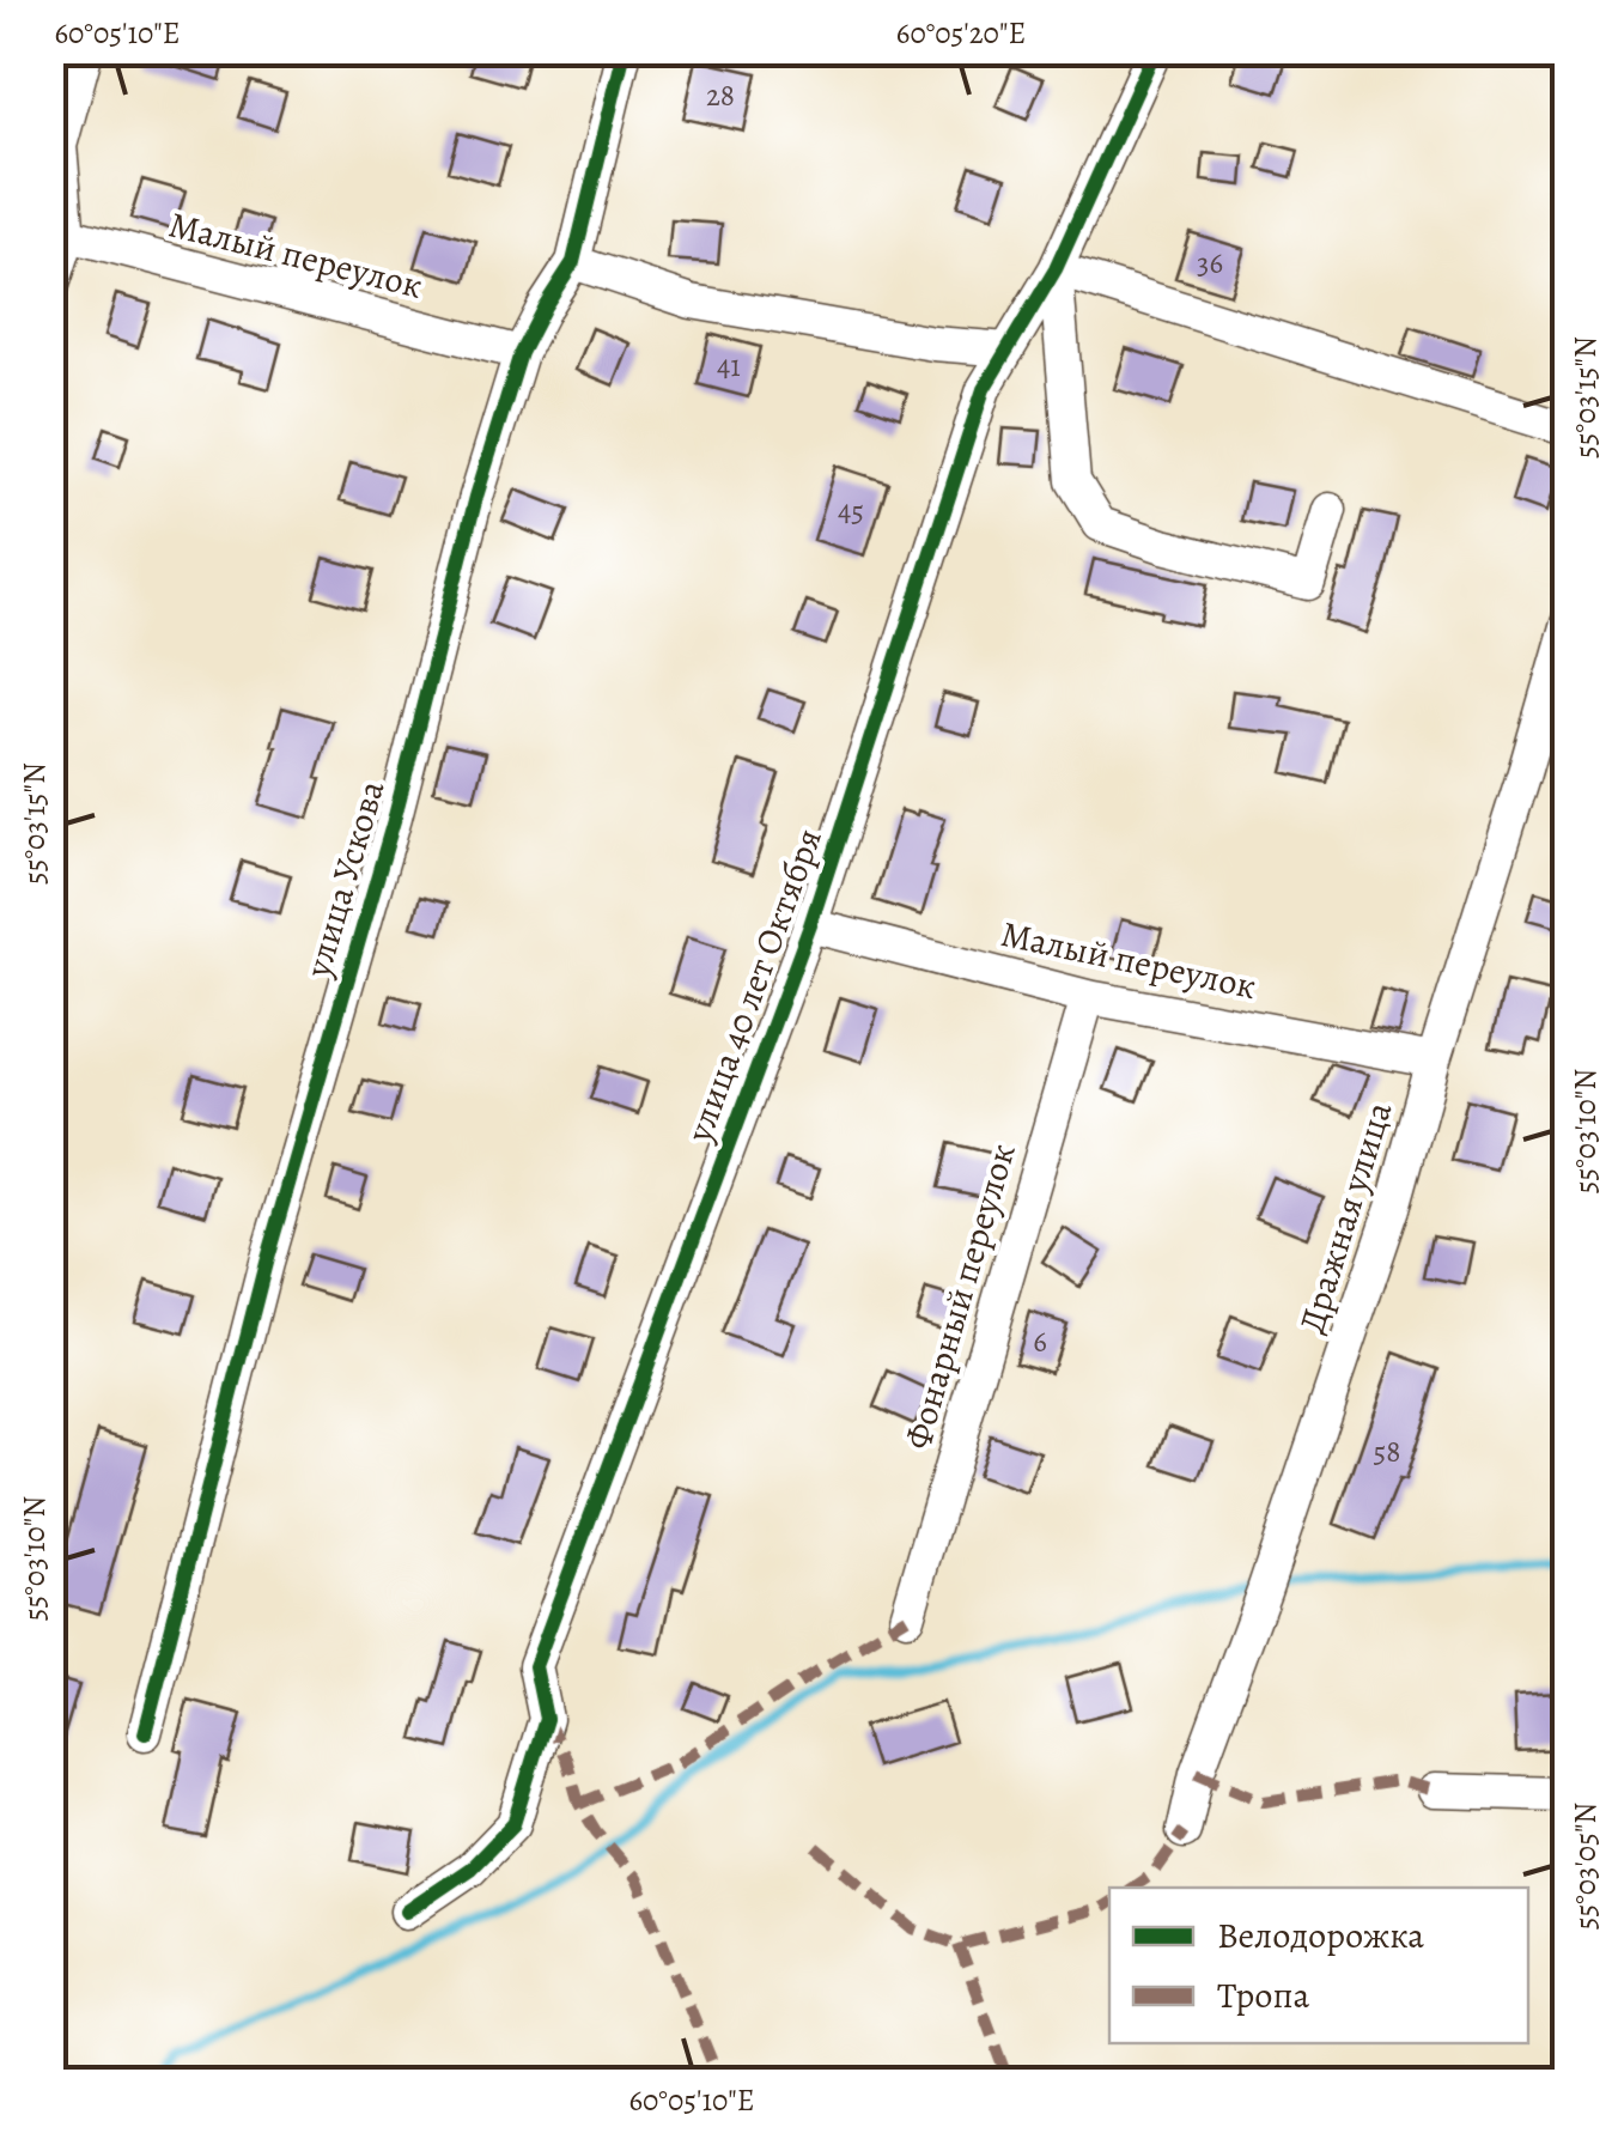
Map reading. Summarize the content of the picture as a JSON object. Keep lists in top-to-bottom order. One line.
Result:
{"streets":{"street":["Малый переулок","улица Ускова","улица 40 лет Октября","Дражная улица","Фонарный переулок"]},"crossings":[["Малый переулок","улица Ускова"],["Малый переулок","улица 40 лет Октября"],["Малый переулок","Дражная улица"],["Малый переулок","Фонарный переулок"]],"house_numbers":["28","36","41","45","6","58"],"legend":["Велодорожка","Тропа"],"coordinates":["60°05'10\"E","60°05'20\"E","55°03'15\"N","55°03'10\"N","55°03'05\"N"]}
